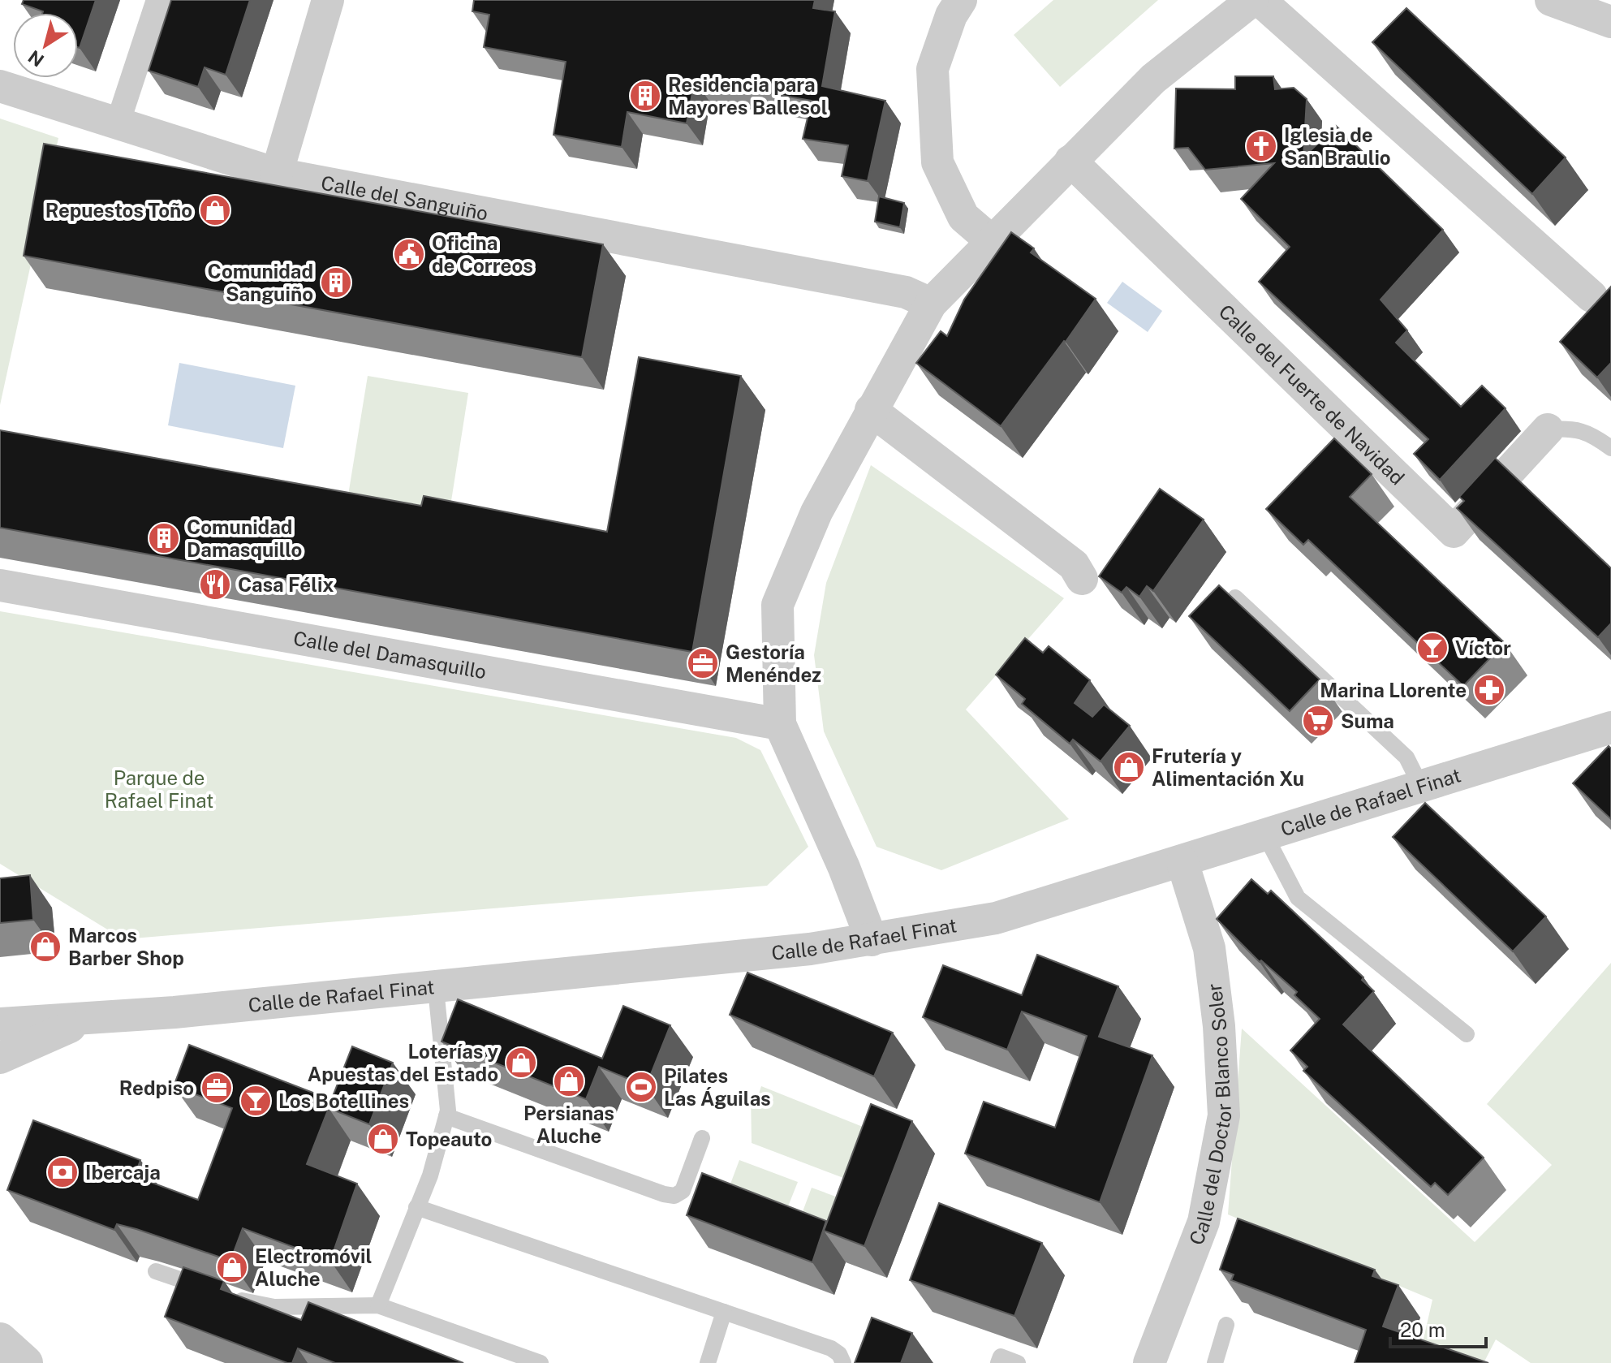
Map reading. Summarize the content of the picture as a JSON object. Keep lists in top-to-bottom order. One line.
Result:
{"streets":{"street":["Calle del Sanguiño","Calle del Fuerte de Navidad","Calle del Damasquillo","Calle de Rafael Finat","Calle del Doctor Blanco Soler"]},"crossings":[["Calle de Rafael Finat","Calle del Doctor Blanco Soler"]],"parks":["Parque de Rafael Finat"],"places":{"building":["Residencia para Mayores Ballesol","Comunidad Sanguiño","Comunidad Damasquillo"],"church":["Iglesia de San Braulio"],"shop":["Repuestos Toño","Frutería y Alimentación Xu","Marcos Barber Shop","Loterías y Apuestas del Estado","Persianas Aluche","Topeauto","Electromóvil Aluche"],"public building":["Oficina de Correos"],"restaurant":["Casa Félix"],"bar":["Víctor","Los Botellines"],"office":["Gestoría Menéndez","Redpiso"],"pharmacy":["Marina Llorente"],"supermarket":["Suma"],"sports":["Pilates Las Águilas"],"bank":["Ibercaja"]},"scale_bar":"20 m","north":"bottom left"}
